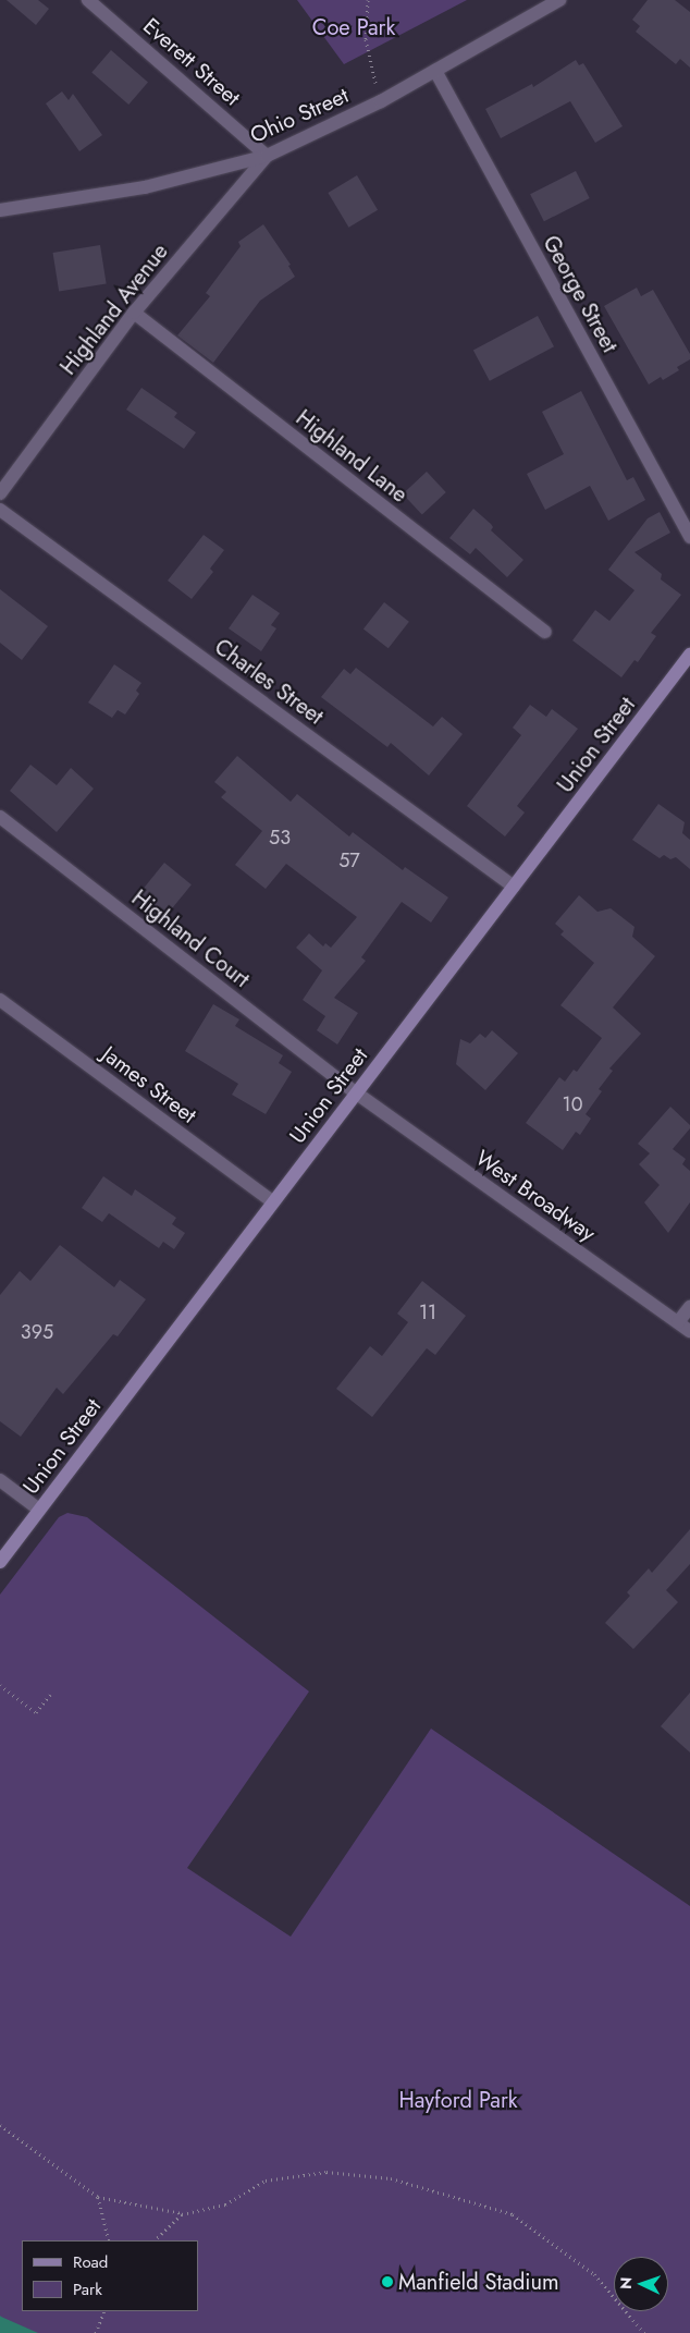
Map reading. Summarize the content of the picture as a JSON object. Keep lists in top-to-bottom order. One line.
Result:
{"streets":{"main road":["Union Street"],"street":["Everett Street","Ohio Street","George Street","Highland Avenue","Highland Lane","Charles Street","Highland Court","James Street","West Broadway"]},"crossings":[["Everett Street","Ohio Street"],["Everett Street","Highland Avenue"],["Ohio Street","George Street"],["Ohio Street","Highland Avenue"],["Highland Avenue","Highland Lane"],["Charles Street","Union Street"],["Union Street","Highland Court"],["Union Street","James Street"],["Union Street","West Broadway"],["Highland Court","West Broadway"]],"parks":["Coe Park","Hayford Park"],"places":["Manfield Stadium"],"house_numbers":["53","57","10","11","395"],"legend":["Road","Park"],"north":"left"}
